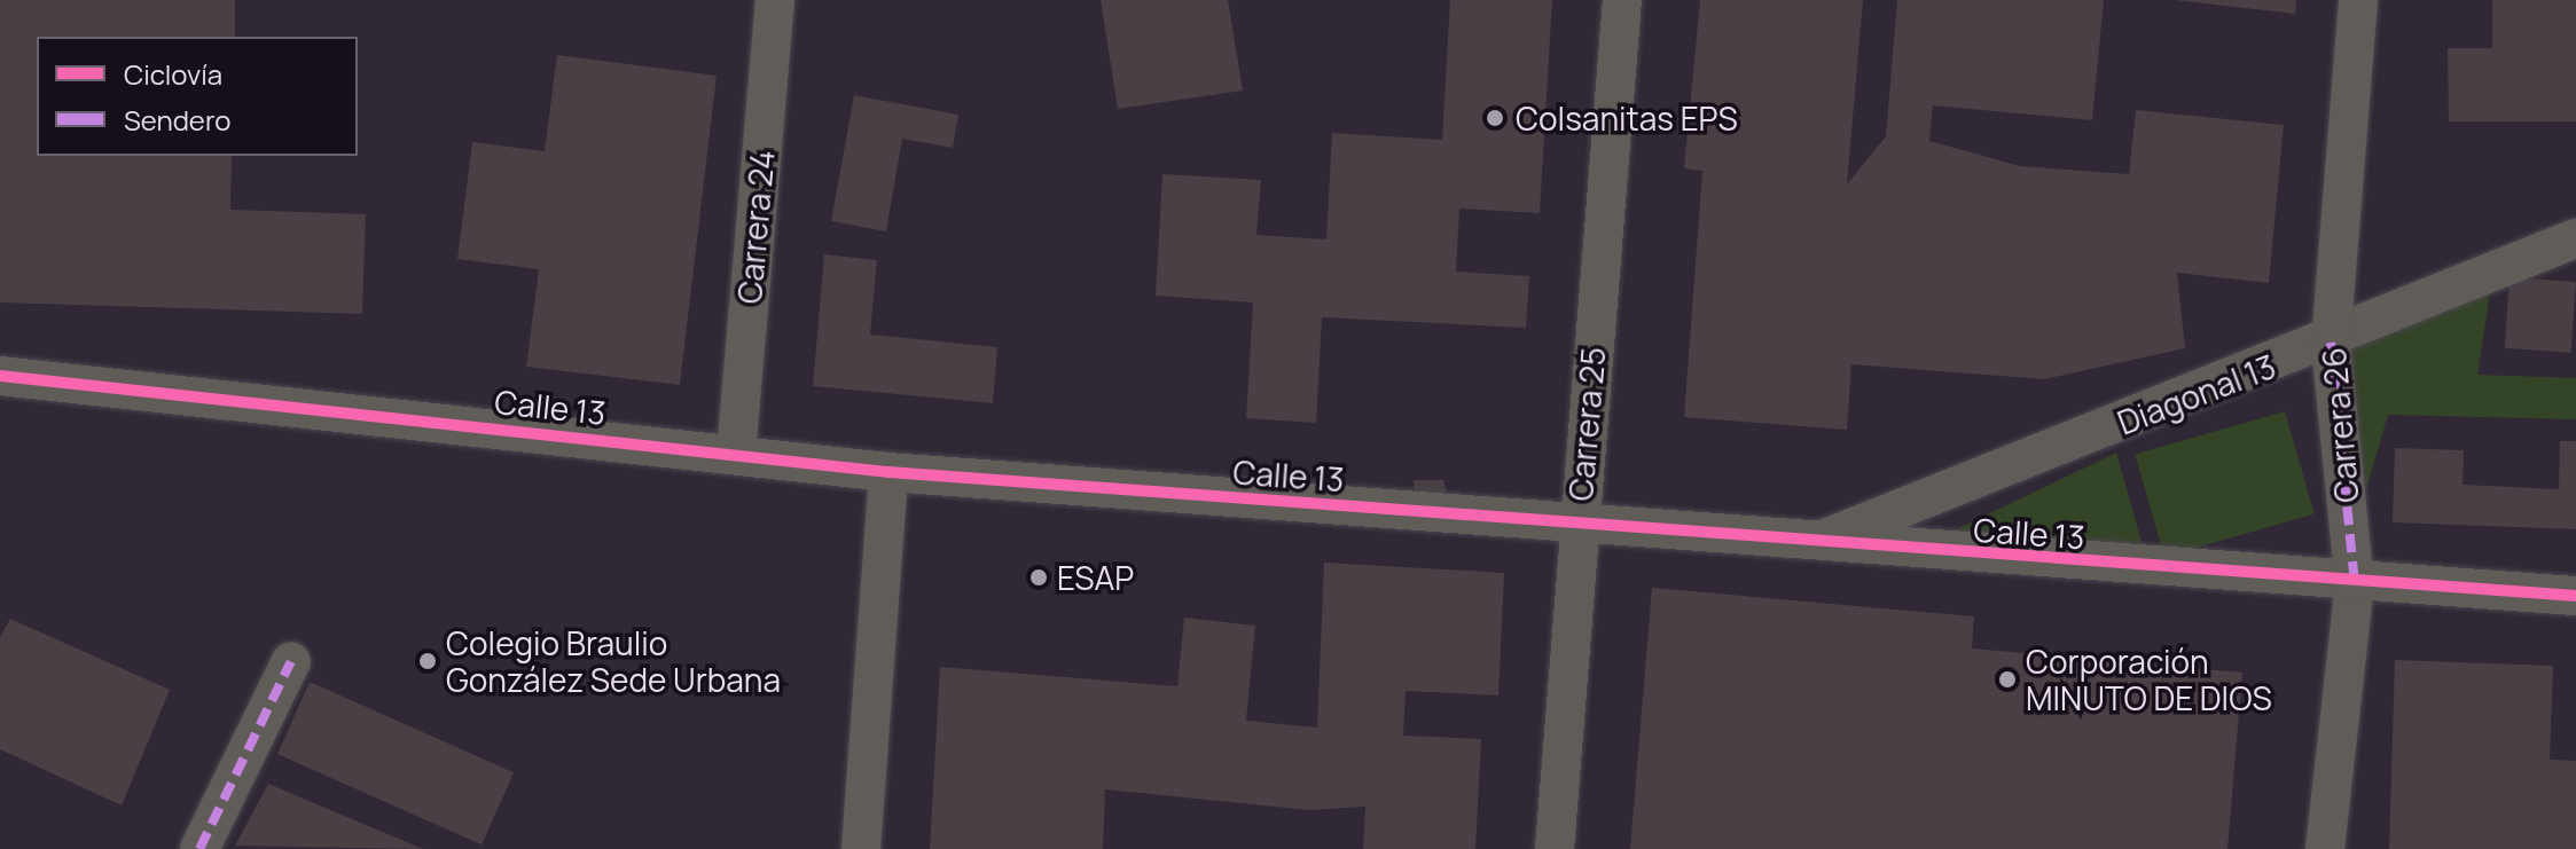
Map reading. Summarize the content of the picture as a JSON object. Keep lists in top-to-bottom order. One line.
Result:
{"streets":{"street":["Carrera 24","Diagonal 13","Calle 13","Carrera 25","Carrera 26"]},"crossings":[["Carrera 24","Calle 13"],["Diagonal 13","Calle 13"],["Diagonal 13","Carrera 26"],["Calle 13","Carrera 25"],["Calle 13","Carrera 26"]],"places":["Colsanitas EPS","ESAP","Colegio Braulio González Sede Urbana","Corporación MINUTO DE DIOS"],"legend":["Ciclovía","Sendero"]}
